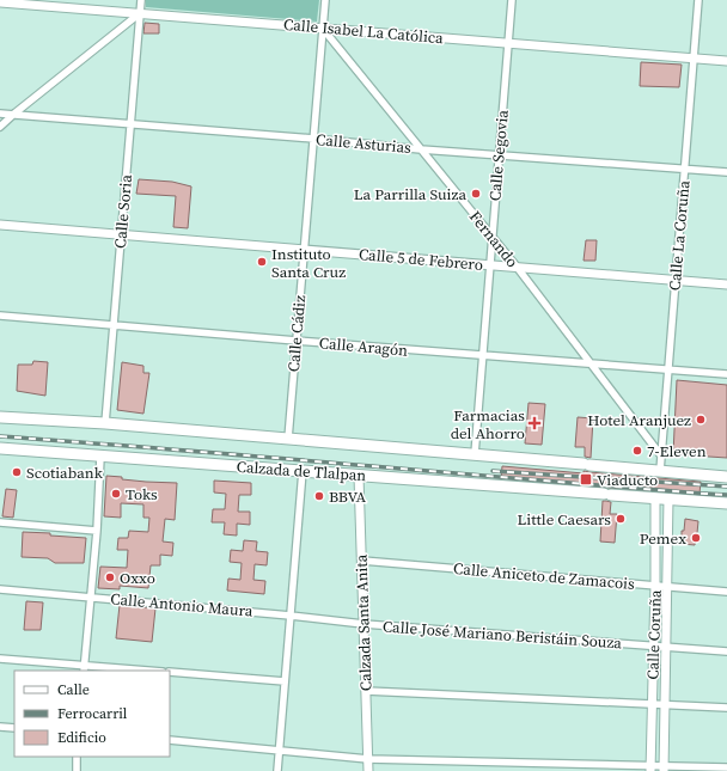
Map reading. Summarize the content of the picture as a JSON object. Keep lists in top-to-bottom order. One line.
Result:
{"streets":{"highway":["Calzada de Tlalpan"],"street":["Calle Isabel La Católica","Calle Asturias","Calle Segovia","Calle Soria","Calle La Coruña","Fernando","Calle 5 de Febrero","Calle Cádiz","Calle Aragón","Calle Aniceto de Zamacois","Calle Antonio Maura","Calzada Santa Anita","Calle José Mariano Beristáin Souza","Calle Coruña"]},"crossings":[["Calle Isabel La Católica","Calle Segovia"],["Calle Isabel La Católica","Calle Soria"],["Calle Isabel La Católica","Calle La Coruña"],["Calle Isabel La Católica","Fernando"],["Calle Isabel La Católica","Calle Cádiz"],["Calle Asturias","Calle Segovia"],["Calle Asturias","Calle Soria"],["Calle Asturias","Calle La Coruña"],["Calle Asturias","Fernando"],["Calle Asturias","Calle Cádiz"],["Calle Segovia","Fernando"],["Calle Segovia","Calle 5 de Febrero"],["Calle Segovia","Calle Aragón"],["Calle Segovia","Calzada de Tlalpan"],["Calle Soria","Calle 5 de Febrero"],["Calle Soria","Calle Aragón"],["Calle Soria","Calzada de Tlalpan"],["Calle La Coruña","Fernando"],["Calle La Coruña","Calle 5 de Febrero"],["Calle La Coruña","Calle Aragón"],["Calle La Coruña","Calzada de Tlalpan"],["Fernando","Calle 5 de Febrero"],["Fernando","Calle Cádiz"],["Fernando","Calle Aragón"],["Calle 5 de Febrero","Calle Cádiz"],["Calle Cádiz","Calle Aragón"],["Calle Cádiz","Calzada de Tlalpan"],["Calzada de Tlalpan","Calzada Santa Anita"],["Calzada de Tlalpan","Calle Coruña"],["Calle Aniceto de Zamacois","Calzada Santa Anita"],["Calle Aniceto de Zamacois","Calle Coruña"],["Calle Antonio Maura","Calzada Santa Anita"],["Calle Antonio Maura","Calle José Mariano Beristáin Souza"],["Calzada Santa Anita","Calle José Mariano Beristáin Souza"],["Calle José Mariano Beristáin Souza","Calle Coruña"]],"places":{"other":["La Parrilla Suiza","Instituto Santa Cruz","Hotel Aranjuez","7-Eleven","Scotiabank","Toks","BBVA","Little Caesars","Pemex","Oxxo"],"health":["Farmacias del Ahorro"],"transit":["Viaducto"]},"legend":["Calle","Ferrocarril","Edificio"]}
